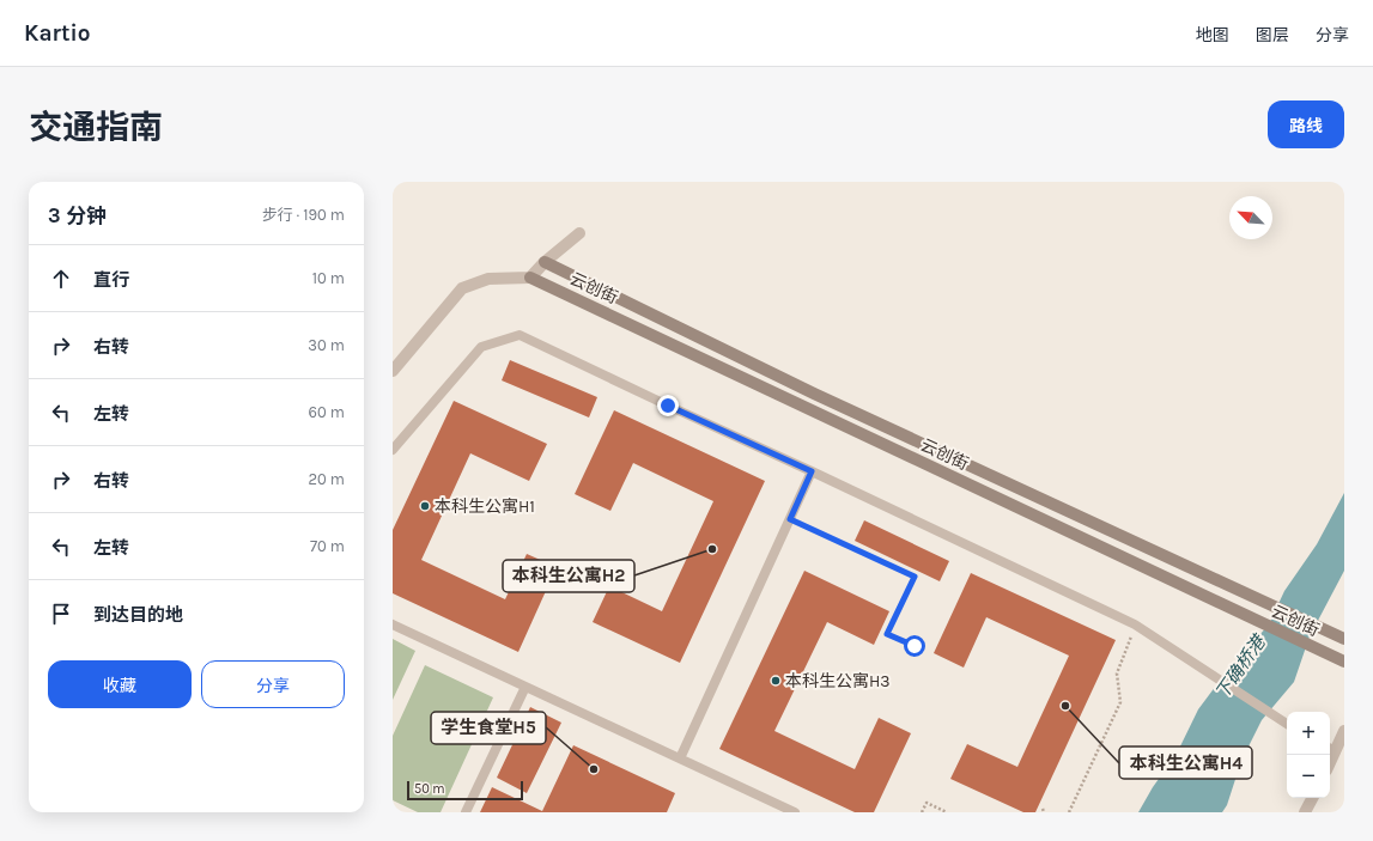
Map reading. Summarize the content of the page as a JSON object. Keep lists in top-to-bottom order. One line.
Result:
{"streets":{"main road":["云创街"]},"water":["下确桥港"],"places":["本科生公寓H1","本科生公寓H2","本科生公寓H3","本科生公寓H4","学生食堂H5"],"scale_bar":"50 m","north":"top left","page":{"header":"Kartio","nav":["地图","图层","分享"],"title":"交通指南","buttons":["路线",["收藏","分享"]],"heading":["3 分钟","步行 · 190 m"],"list":[["直行","10 m"],["右转","30 m"],["左转","60 m"],["右转","20 m"],["左转","70 m"],"到达目的地"],"map_buttons":["+","−"],"scale":"50 m"}}
